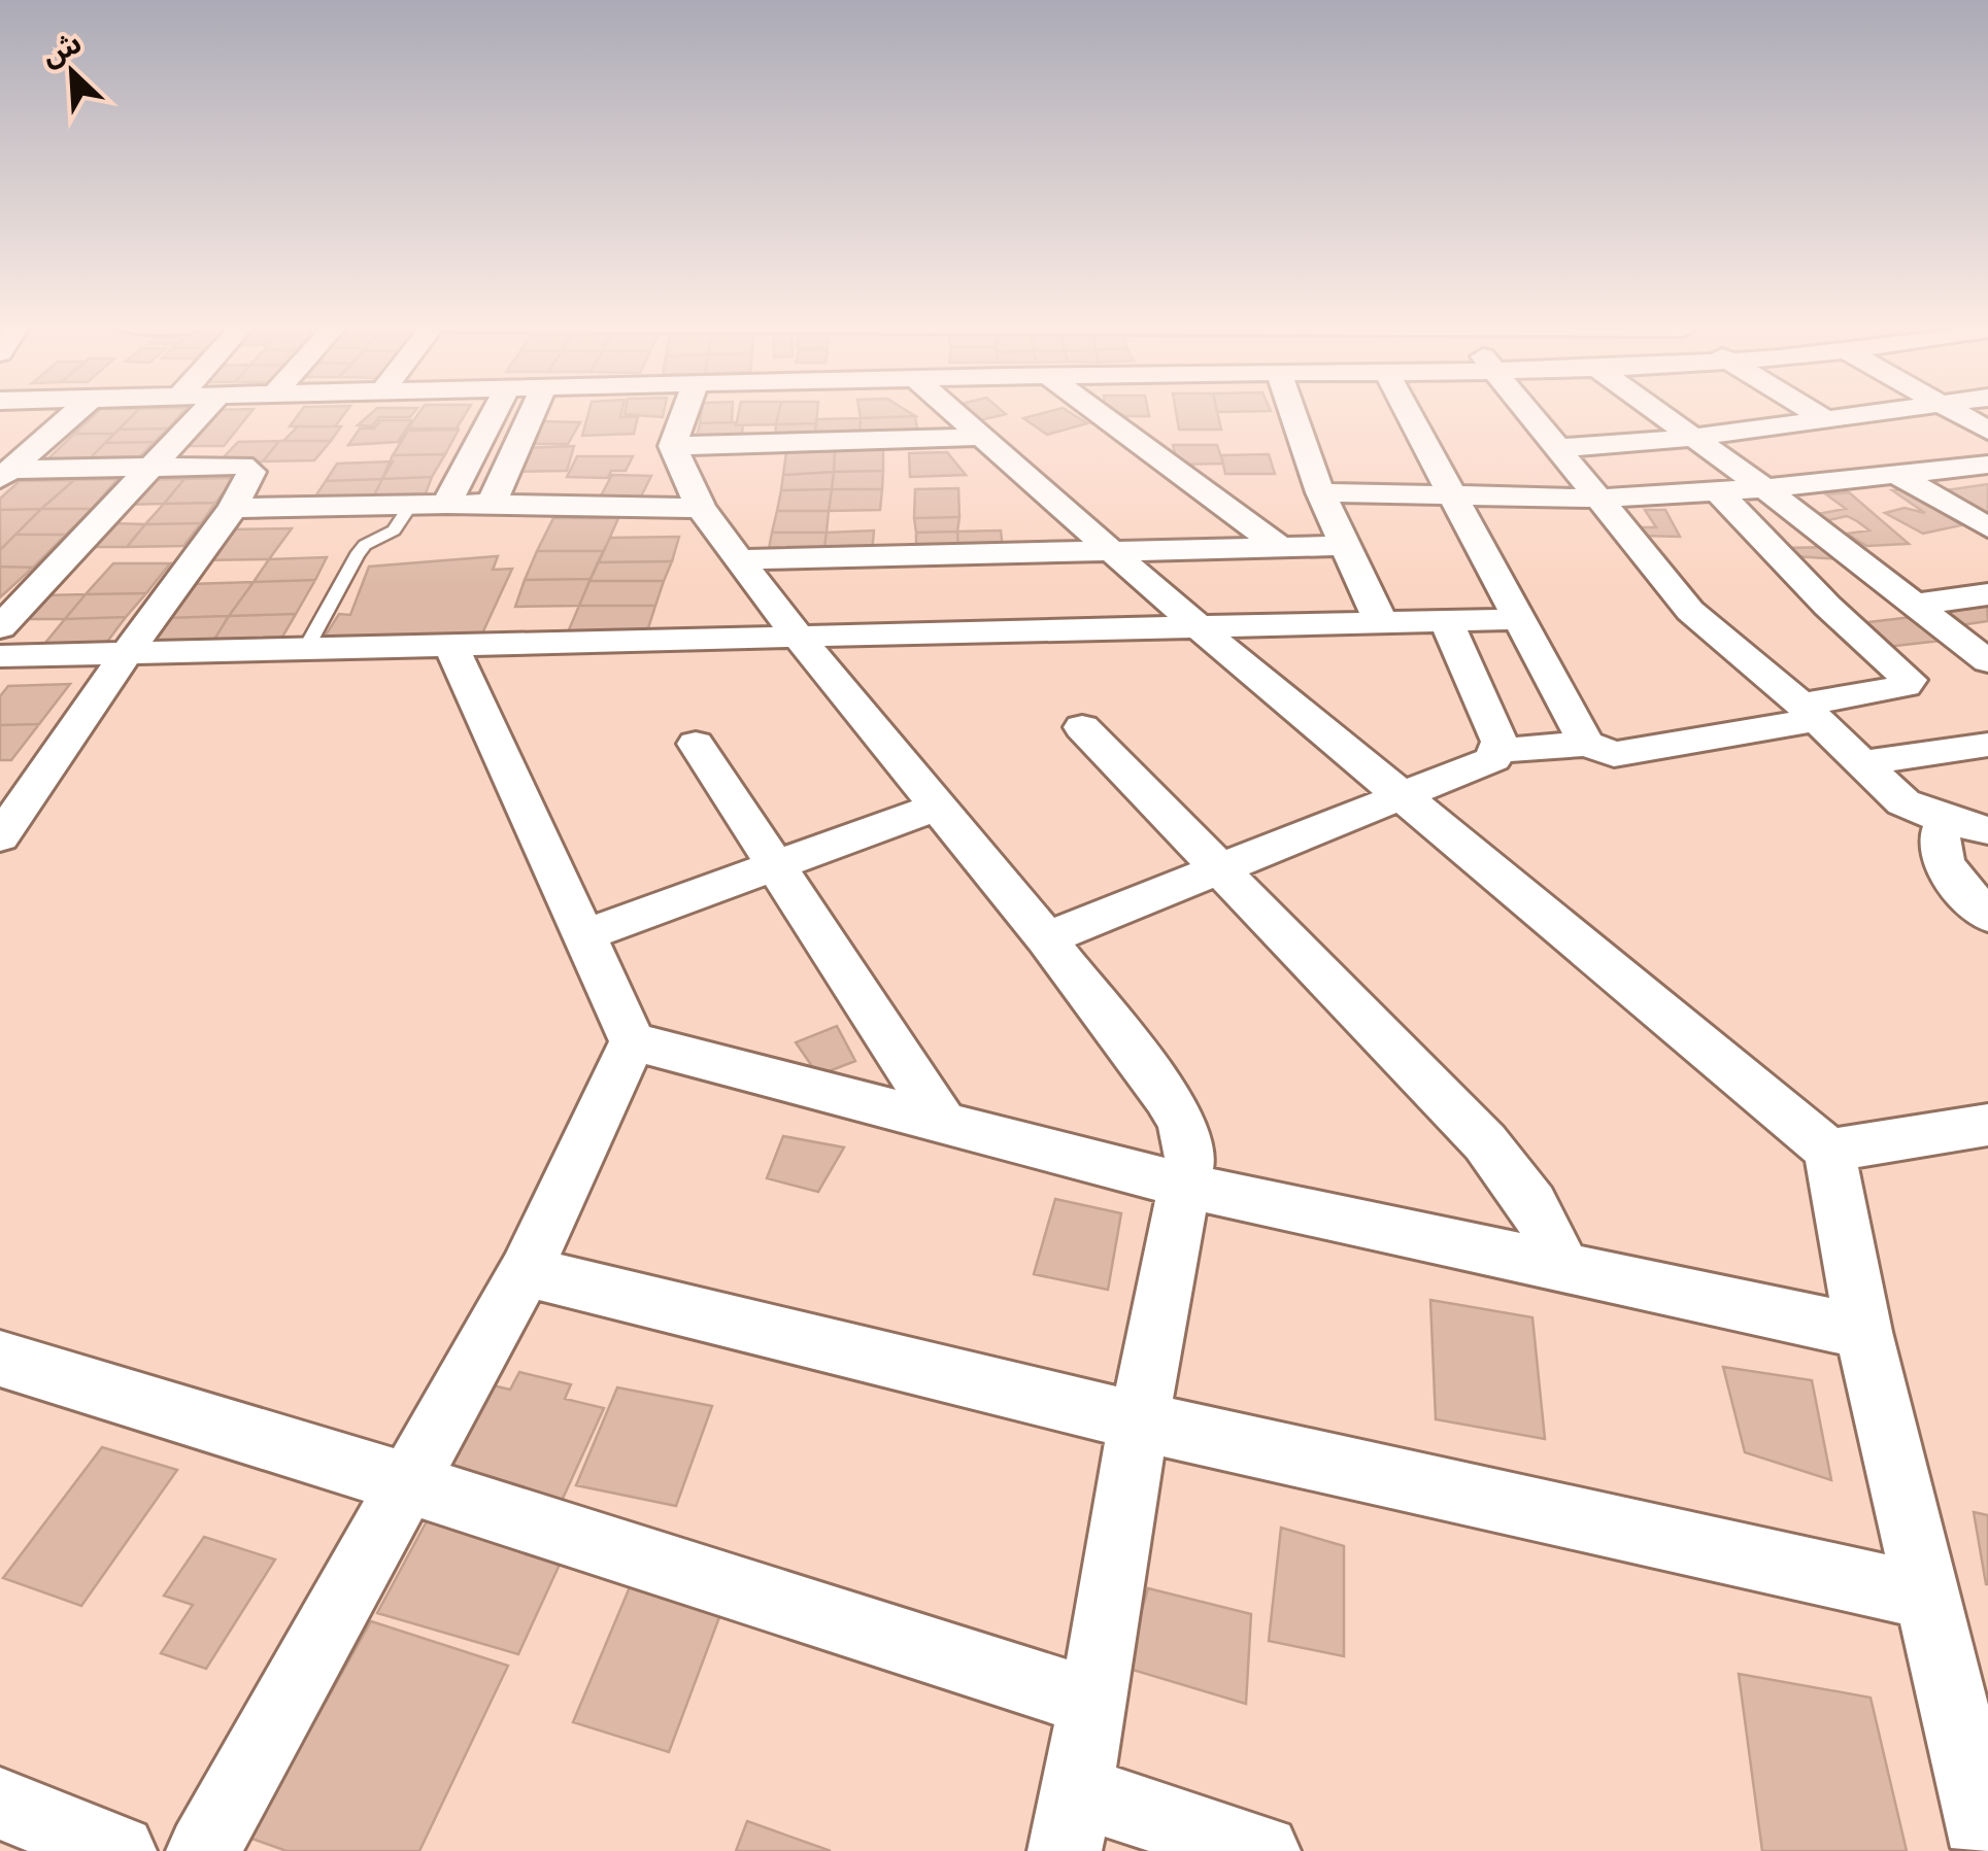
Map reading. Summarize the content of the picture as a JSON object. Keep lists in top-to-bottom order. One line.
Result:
{"north":"top left"}
